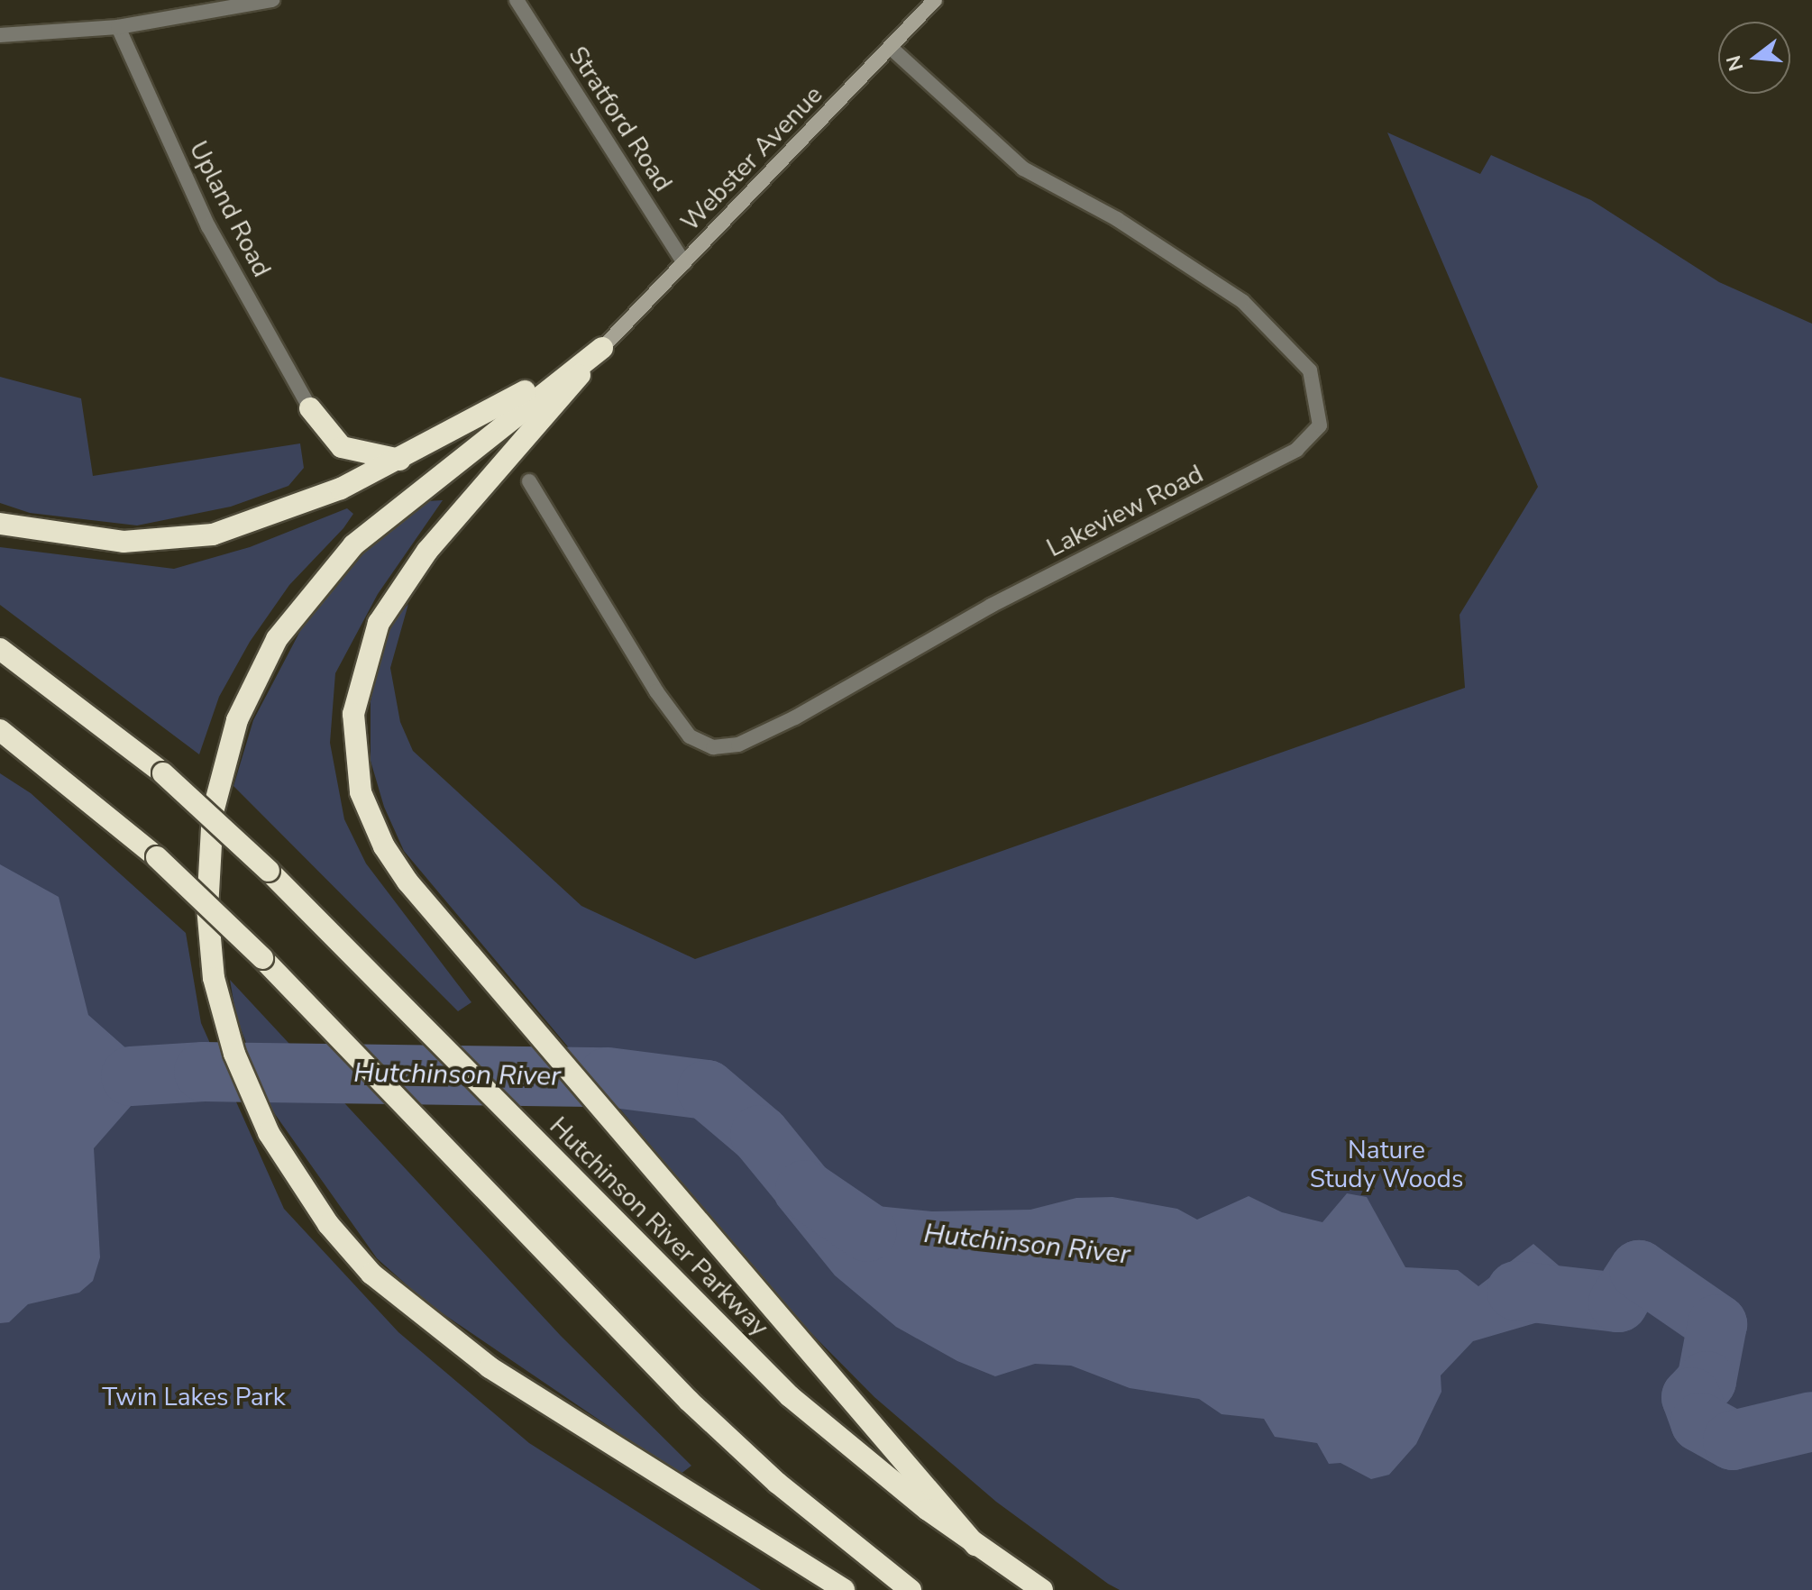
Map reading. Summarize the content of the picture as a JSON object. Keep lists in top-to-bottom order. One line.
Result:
{"streets":{"highway":["Hutchinson River Parkway"],"street":["Stratford Road","Webster Avenue","Upland Road","Lakeview Road"]},"crossings":[["Stratford Road","Webster Avenue"],["Webster Avenue","Lakeview Road"]],"water":["Hutchinson River"],"parks":["Nature Study Woods","Twin Lakes Park"],"north":"left"}
